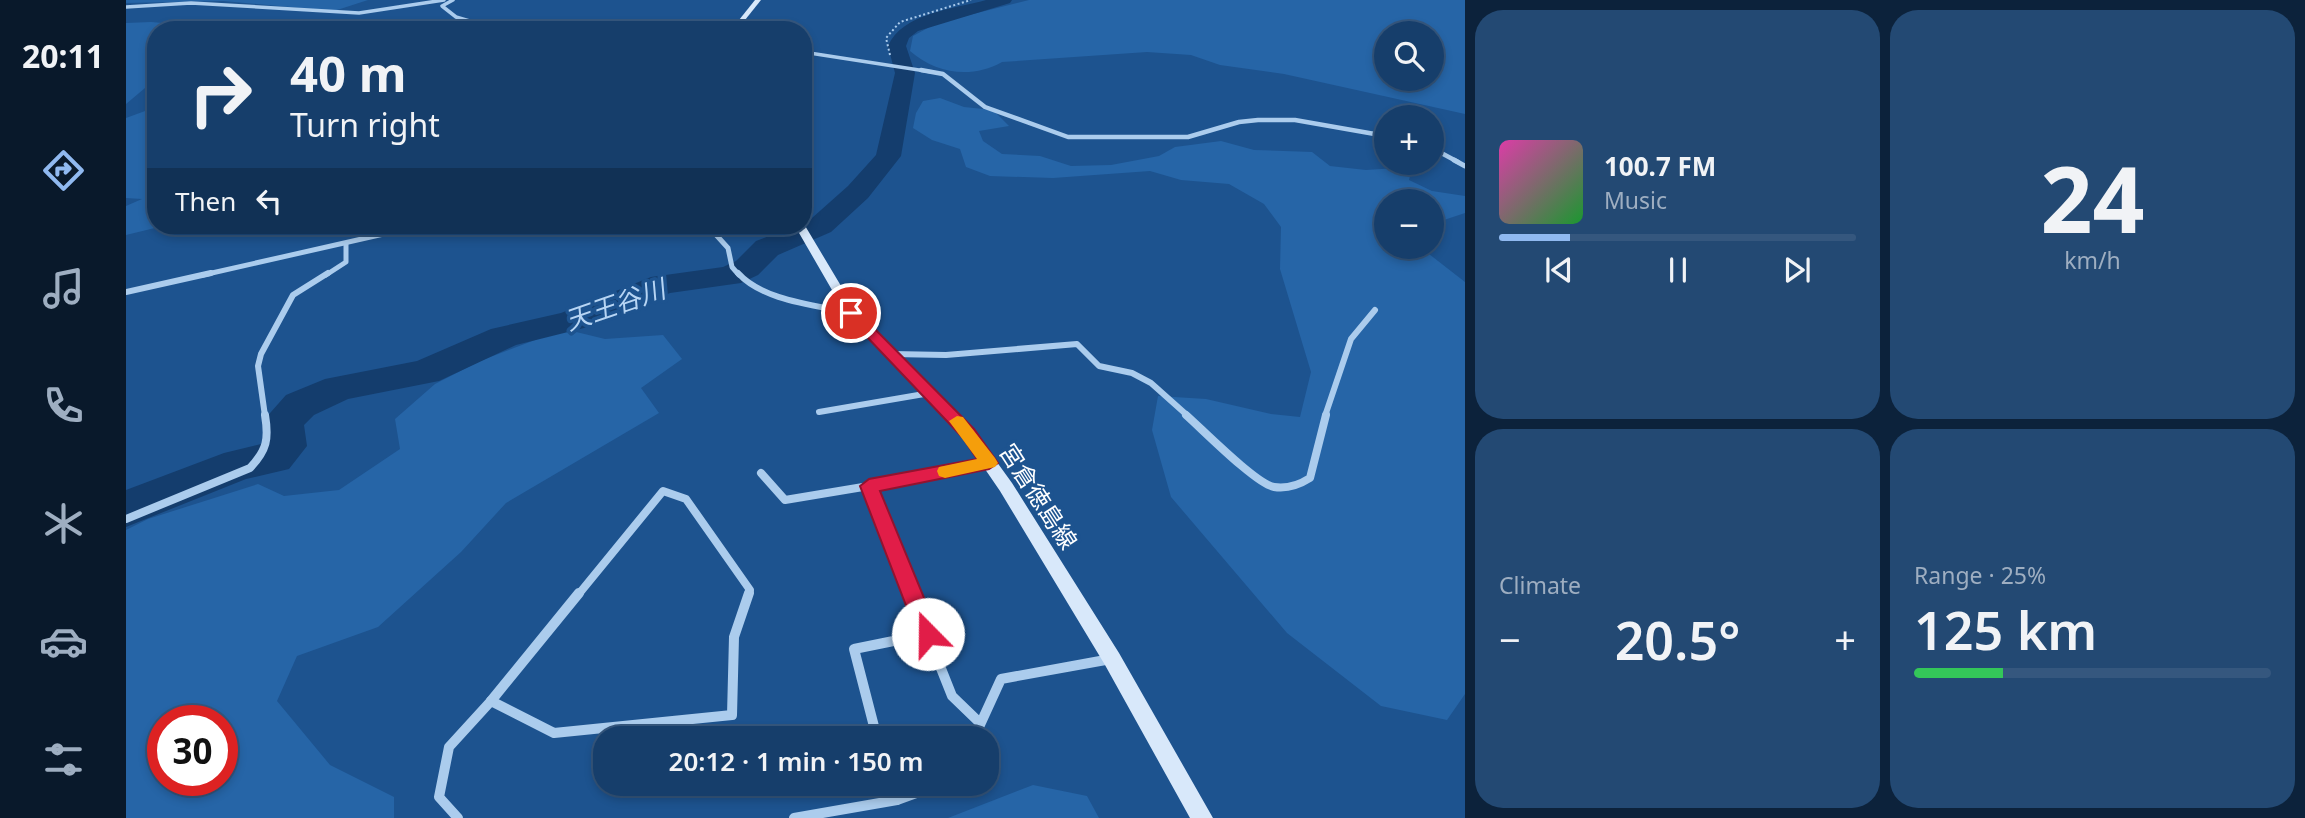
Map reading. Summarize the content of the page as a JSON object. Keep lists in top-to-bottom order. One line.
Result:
{"streets":{"main road":["宮倉徳島線"]},"water":["天王谷川"],"page":{"tabs":"20:11","tile":[["24","km/h"],"Climate",["Range · 25%","125 km"]],"map_buttons":["+","−"],"turn":["40 m","Turn right"],"song":["100.7 FM","Music"],"then":"Then","heat":["−","20.5°","+"],"limit":"30","trip":"20:12 · 1 min · 150 m"}}
